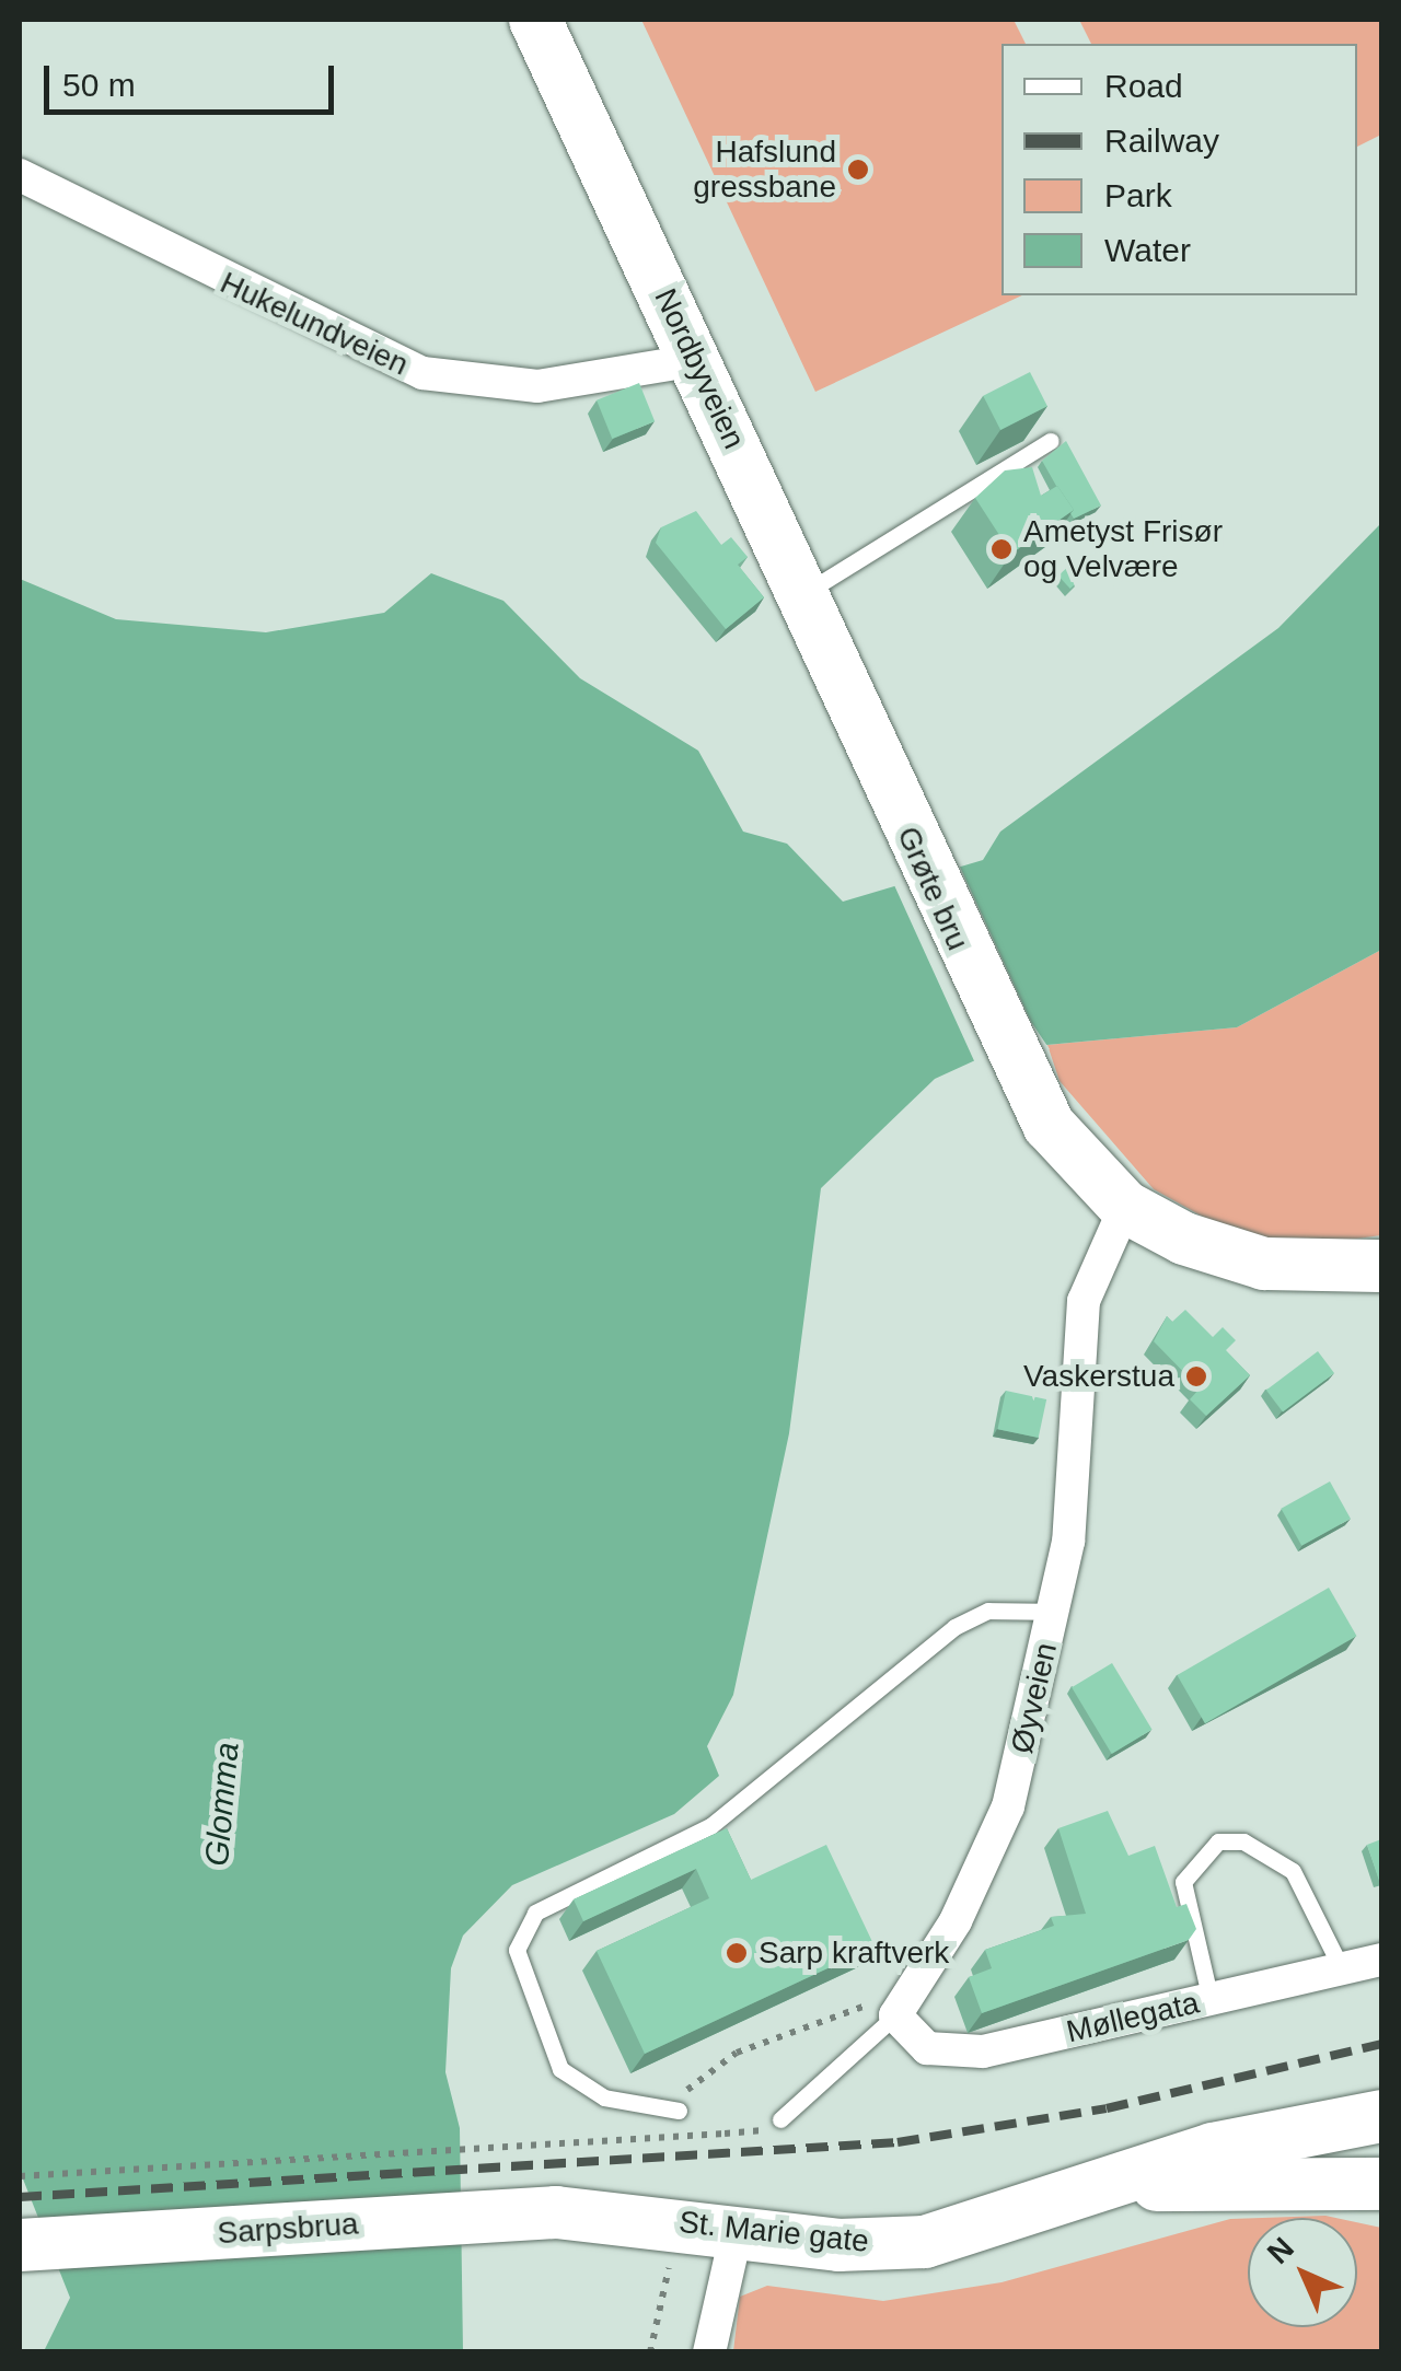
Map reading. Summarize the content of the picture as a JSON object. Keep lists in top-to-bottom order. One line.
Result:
{"streets":{"main road":["Nordbyveien","Grøte bru","Sarpsbrua","St. Marie gate"],"street":["Hukelundveien","Øyveien","Møllegata"]},"crossings":[["Hukelundveien","Nordbyveien"],["Nordbyveien","Grøte bru"],["Grøte bru","Øyveien"],["Øyveien","Møllegata"],["Sarpsbrua","St. Marie gate"]],"water":["Glomma"],"places":["Hafslund gressbane","Ametyst Frisør og Velvære","Vaskerstua","Sarp kraftverk"],"legend":["Road","Railway","Park","Water"],"scale_bar":"50 m","north":"top left"}
